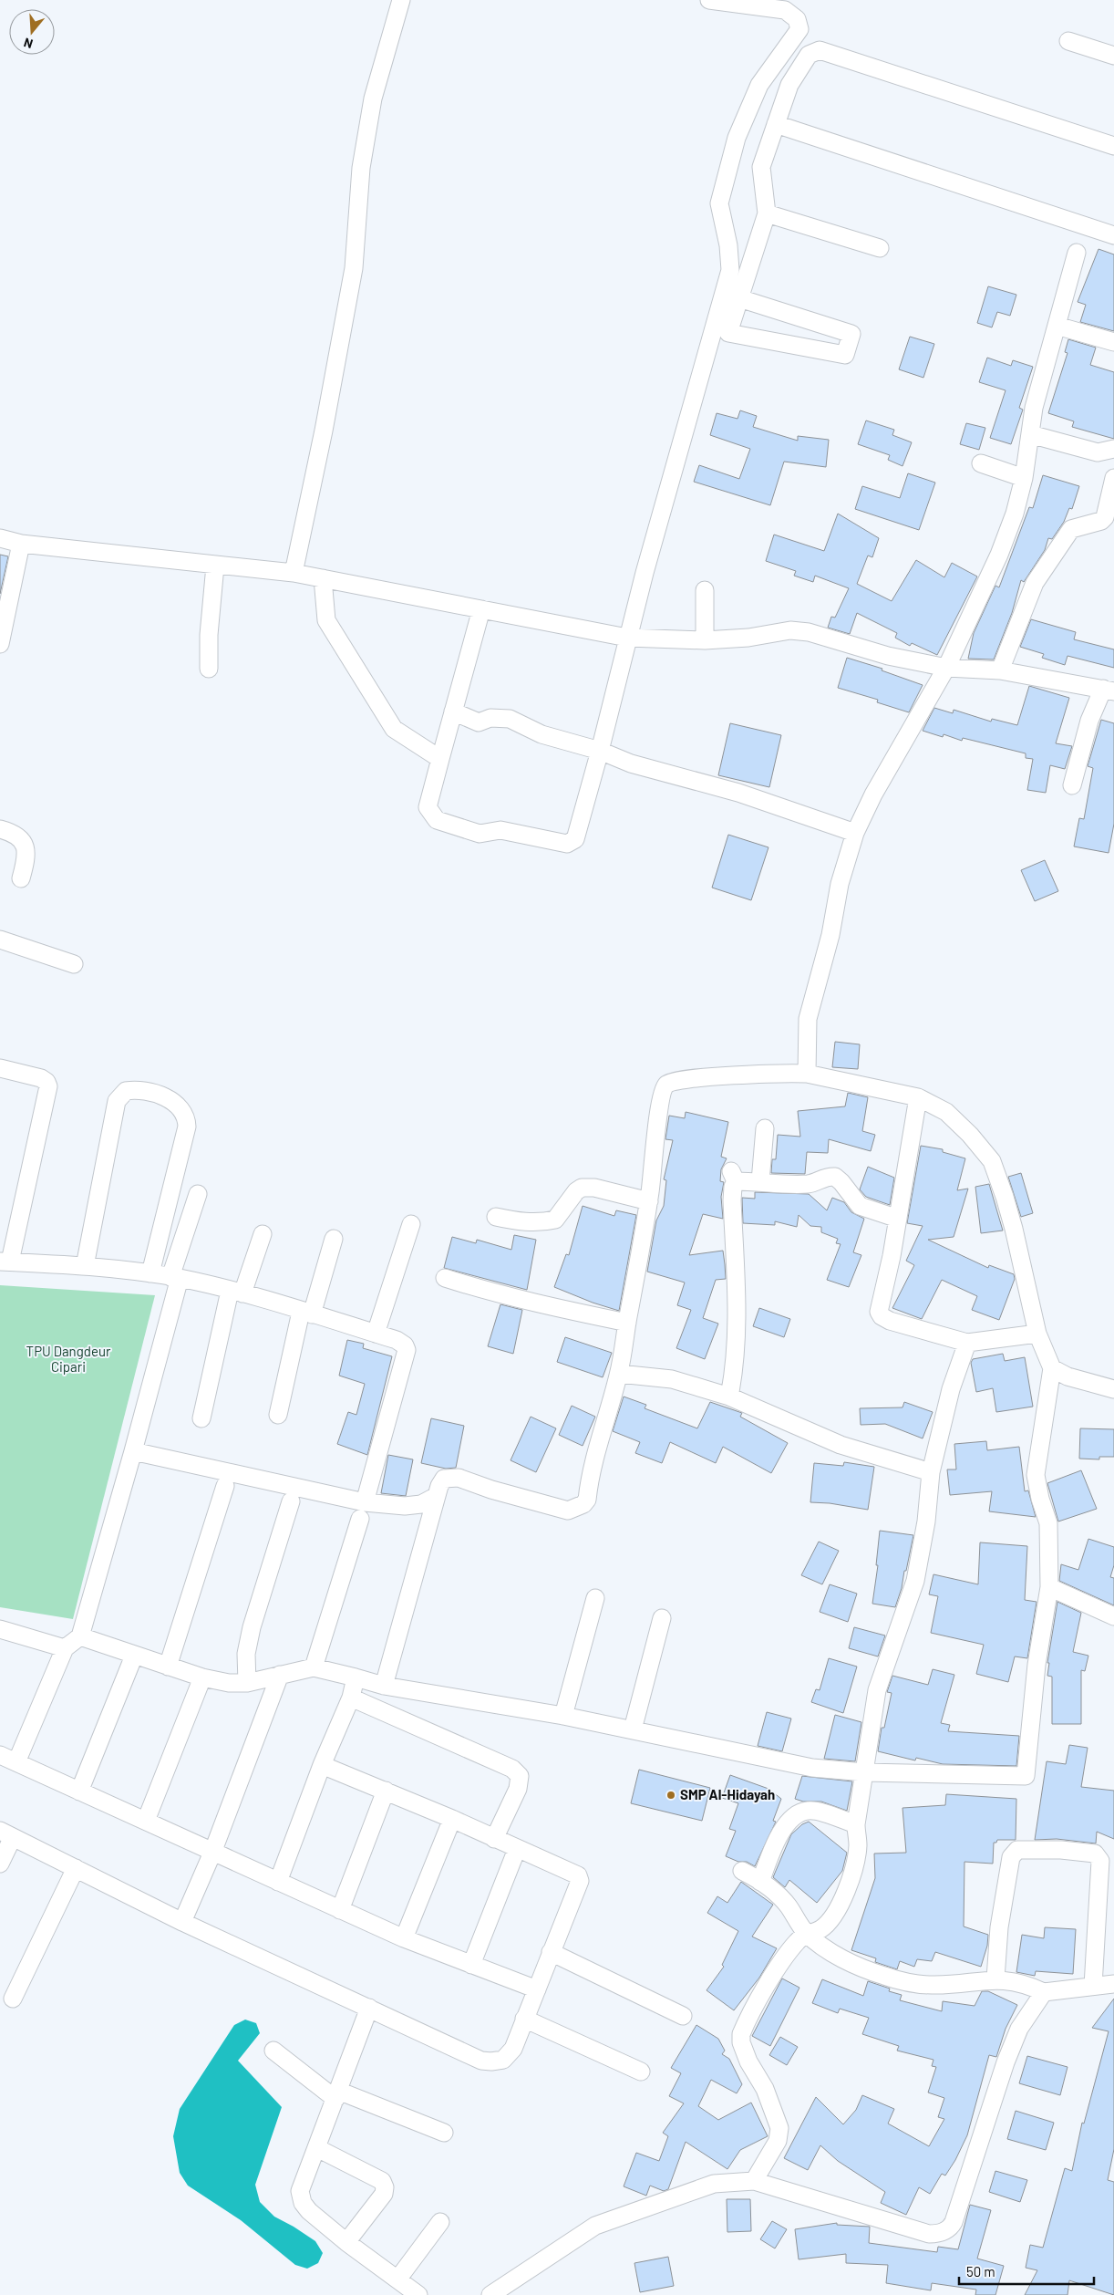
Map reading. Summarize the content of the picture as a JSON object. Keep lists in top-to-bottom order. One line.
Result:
{"parks":["TPU Dangdeur Cipari"],"places":["SMP Al-Hidayah"],"scale_bar":"50 m","north":"bottom"}
